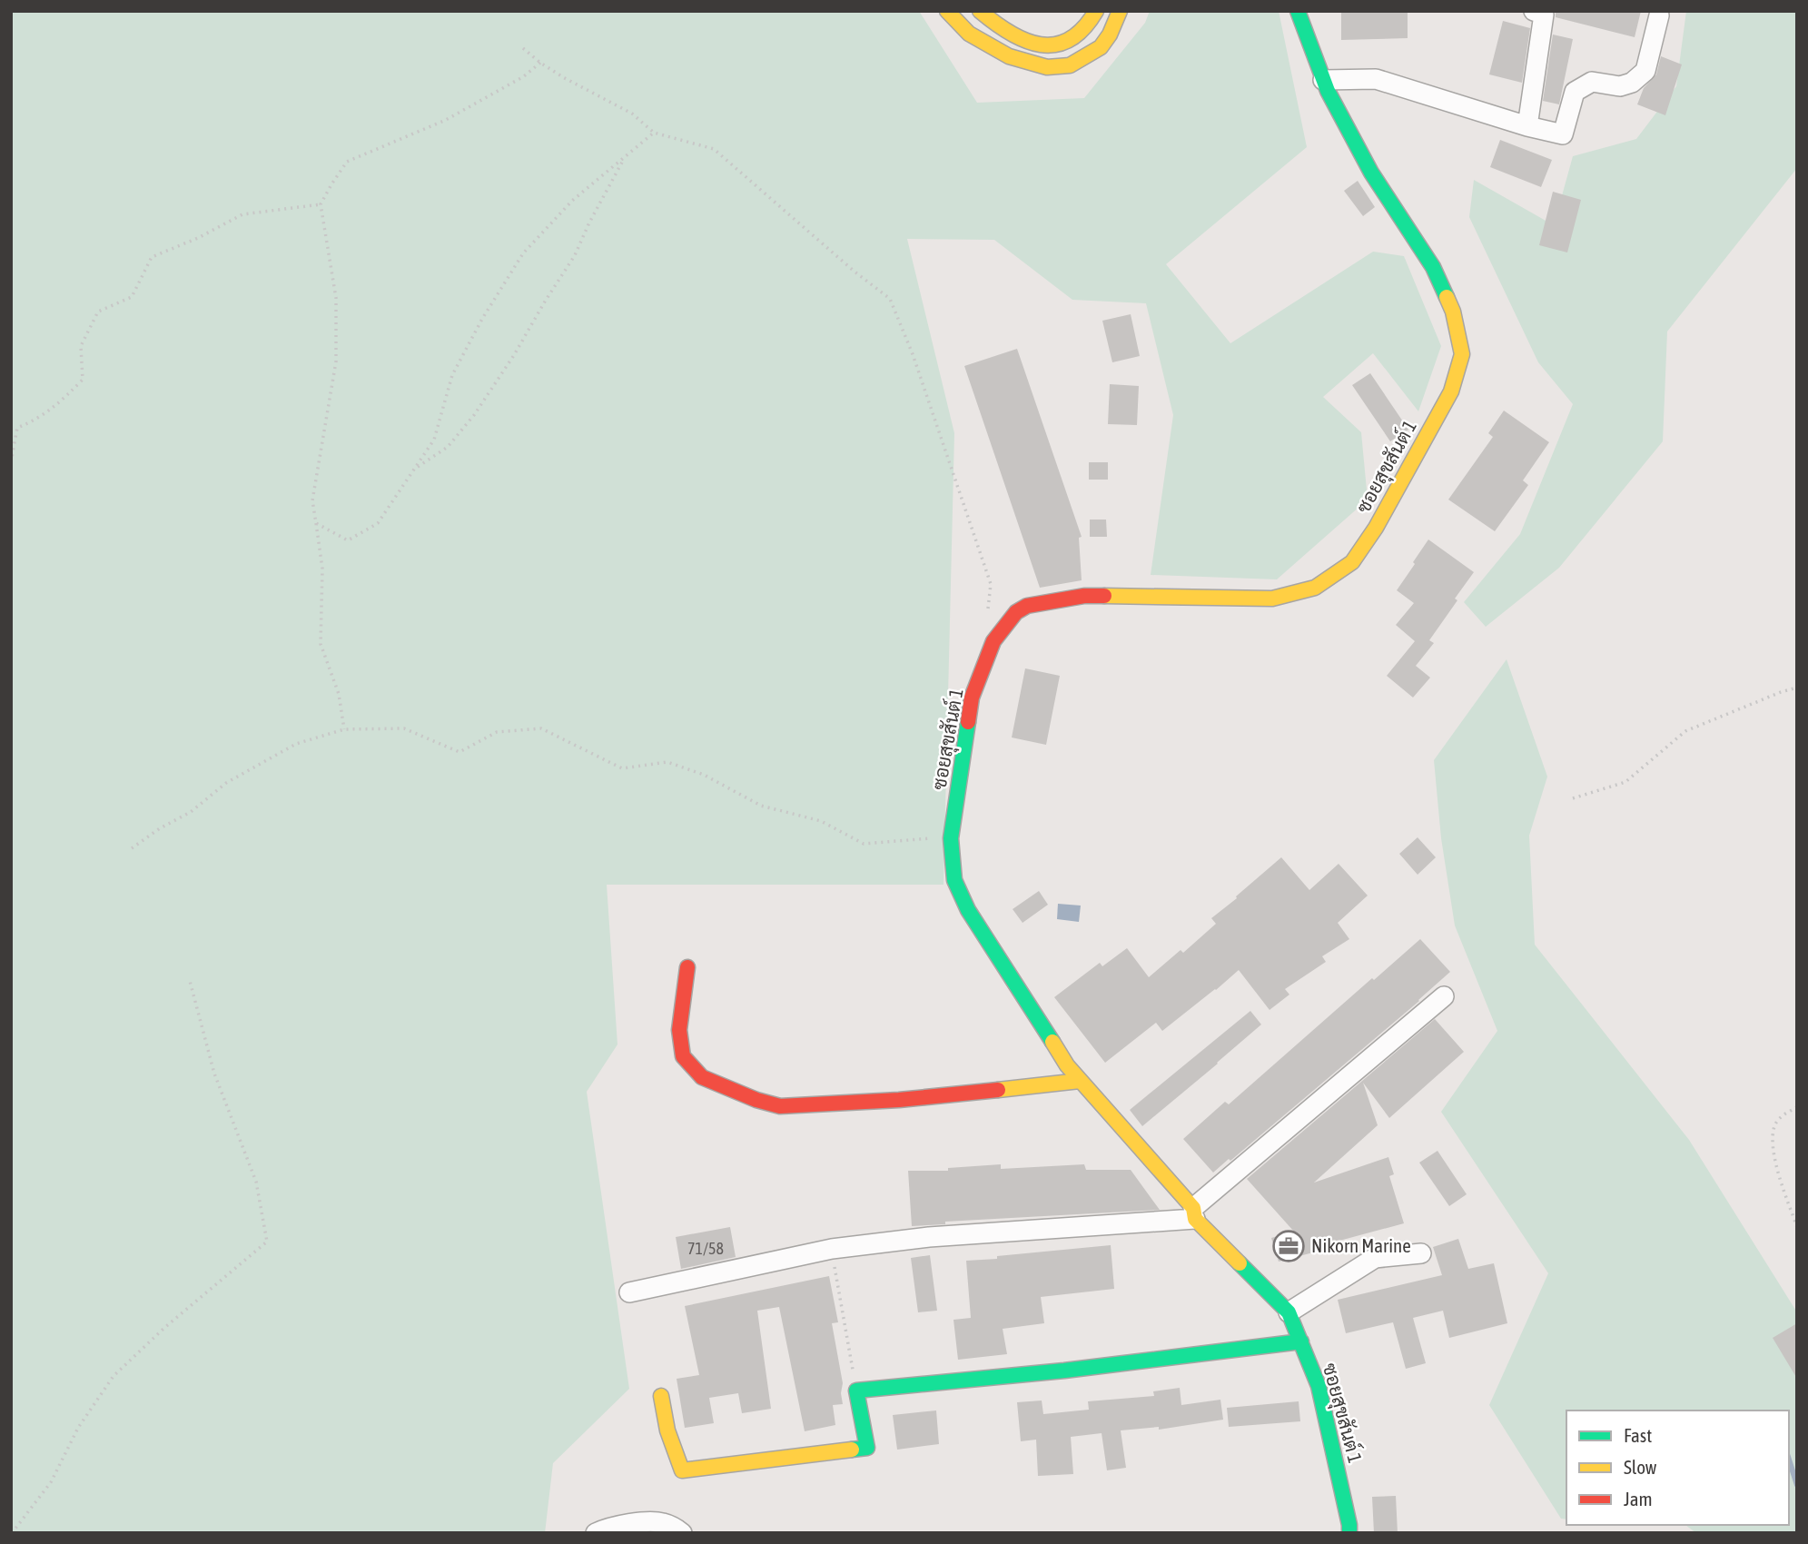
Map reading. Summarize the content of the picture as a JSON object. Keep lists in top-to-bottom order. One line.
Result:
{"streets":{"street":["ซอยสุขสันต์ 1"]},"places":{"office":["Nikorn Marine"]},"house_numbers":["71/58"],"legend":["Fast","Slow","Jam"]}
